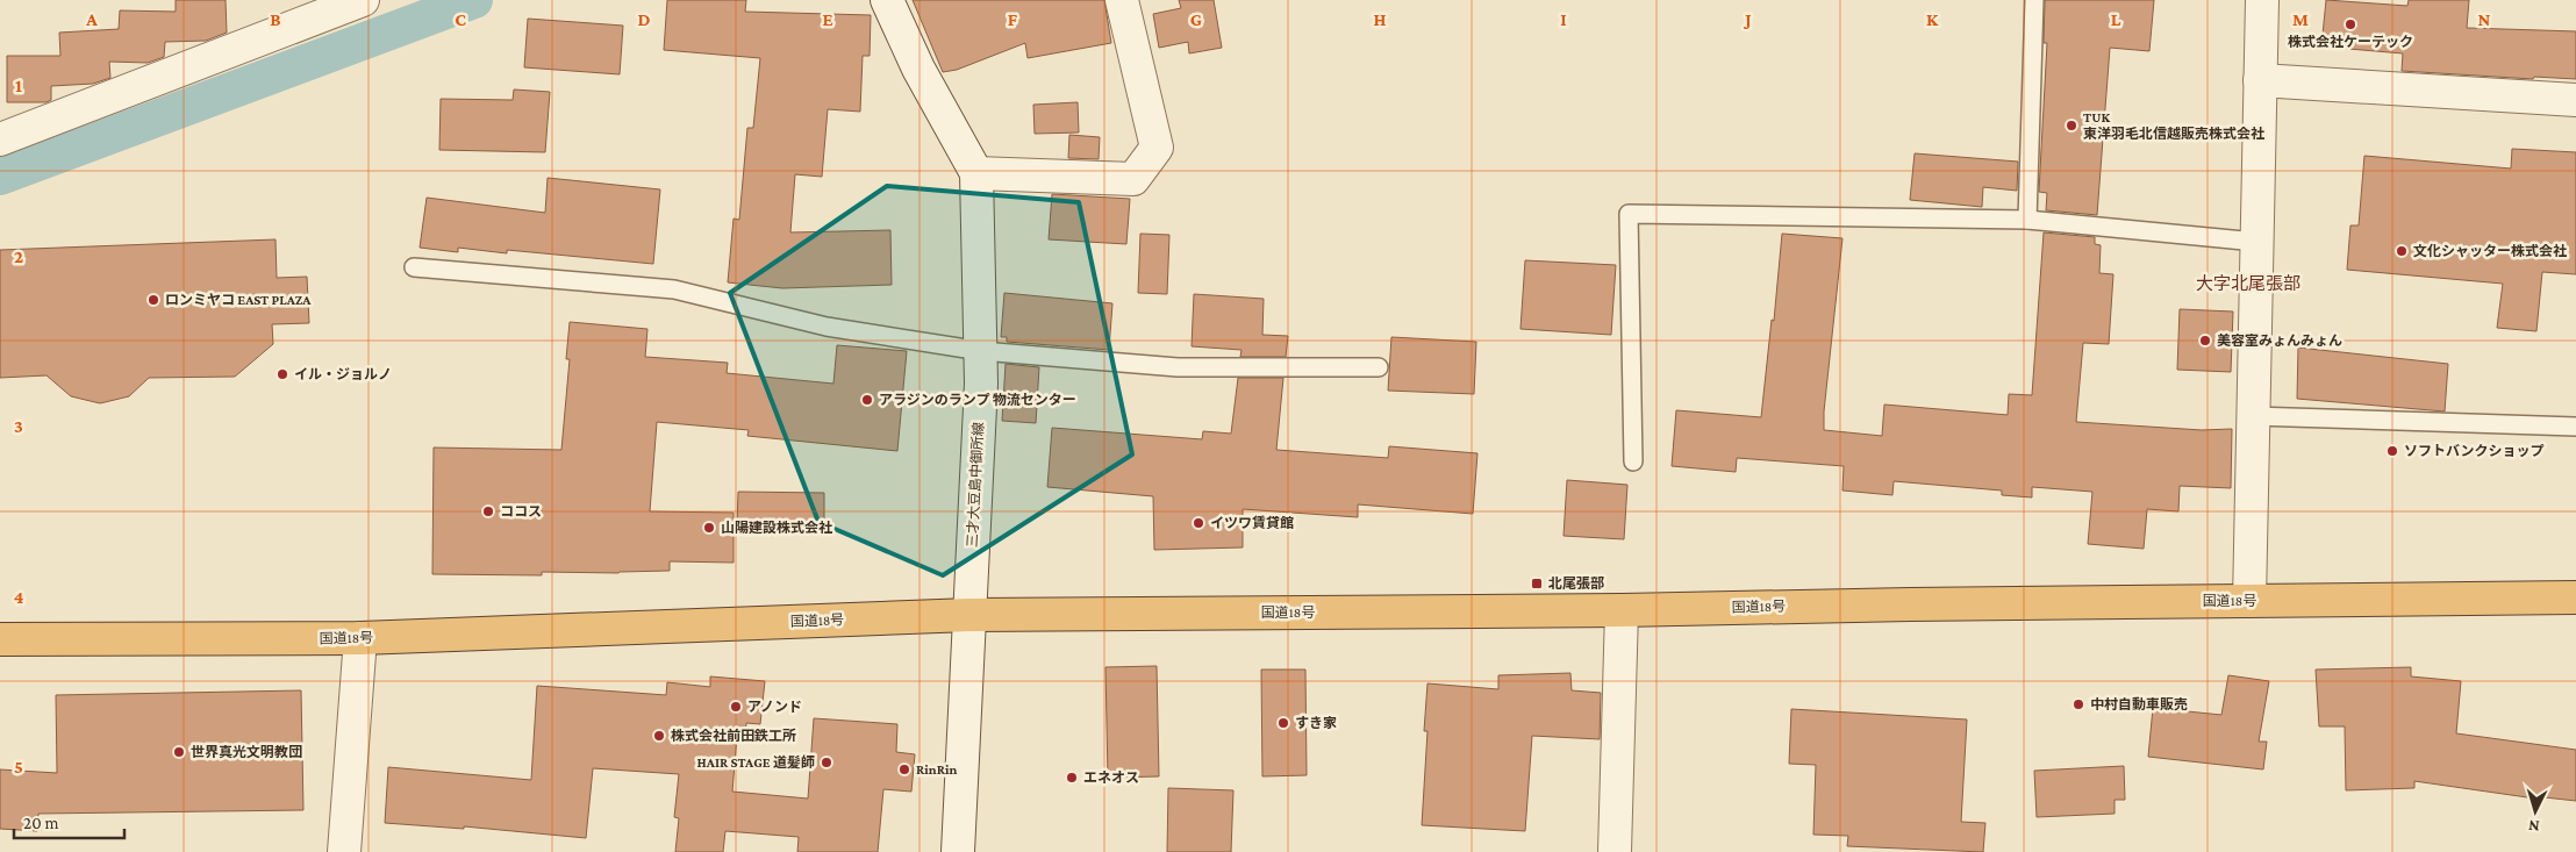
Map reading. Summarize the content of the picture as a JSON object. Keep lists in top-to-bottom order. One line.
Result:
{"streets":{"highway":["国道18号"],"street":["三才大豆島中御所線"]},"crossings":[["三才大豆島中御所線","国道18号"]],"districts":["大字北尾張部"],"places":{"other":["株式会社ケーテック","TUK 東洋羽毛北信越販売株式会社","文化シャッター株式会社","ロンミヤコ EAST PLAZA","美容室みょんみょん","イル・ジョルノ","アラジンのランプ 物流センター","ソフトバンクショップ","ココス","イツワ賃貸館","山陽建設株式会社","中村自動車販売","アノンド","すき家","株式会社前田鉄工所","世界真光文明教団","HAIR STAGE 道髪師","RinRin","エネオス"],"transit":["北尾張部"]},"scale_bar":"20 m","north":"bottom","grid":{"columns":["A","B","C","D","E","F","G","H","I","J","K","L","M","N"],"rows":["1","2","3","4","5"]}}
